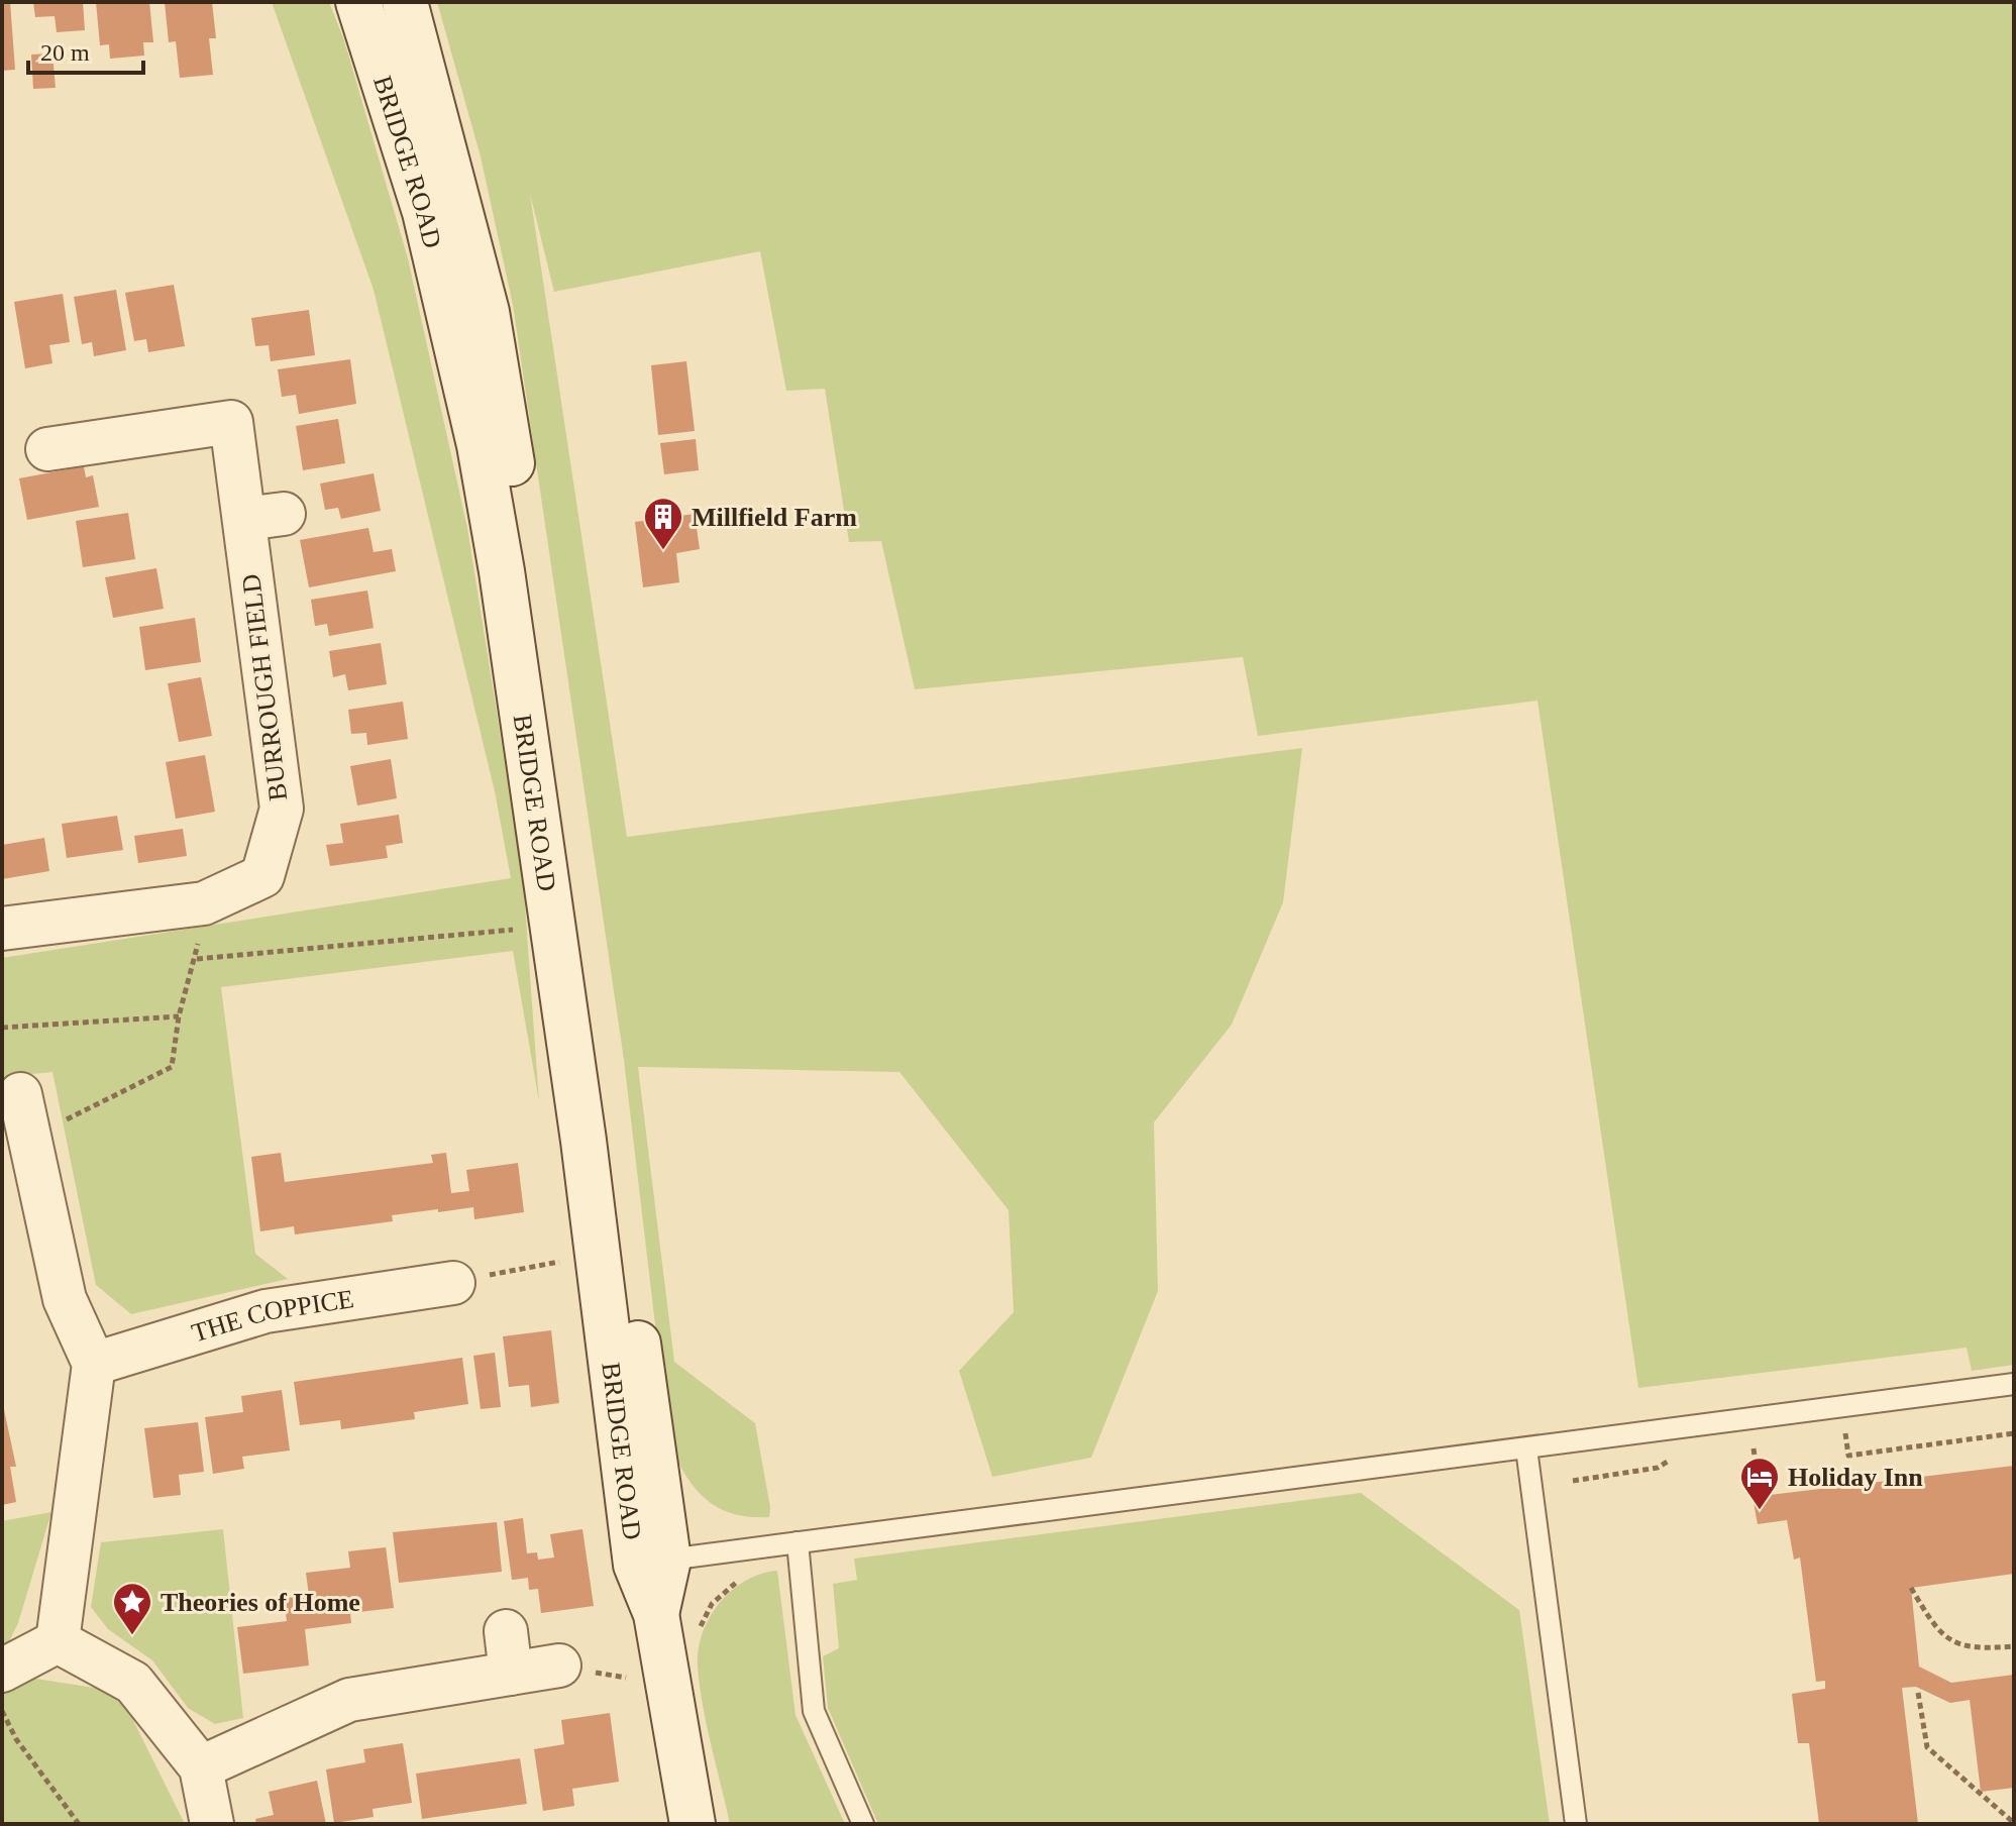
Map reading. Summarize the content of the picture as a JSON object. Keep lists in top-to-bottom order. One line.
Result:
{"streets":{"main road":["BRIDGE ROAD"],"street":["BURROUGH FIELD","THE COPPICE"]},"places":{"building":["Millfield Farm"],"hotel":["Holiday Inn"],"place":["Theories of Home"]},"scale_bar":"20 m"}
